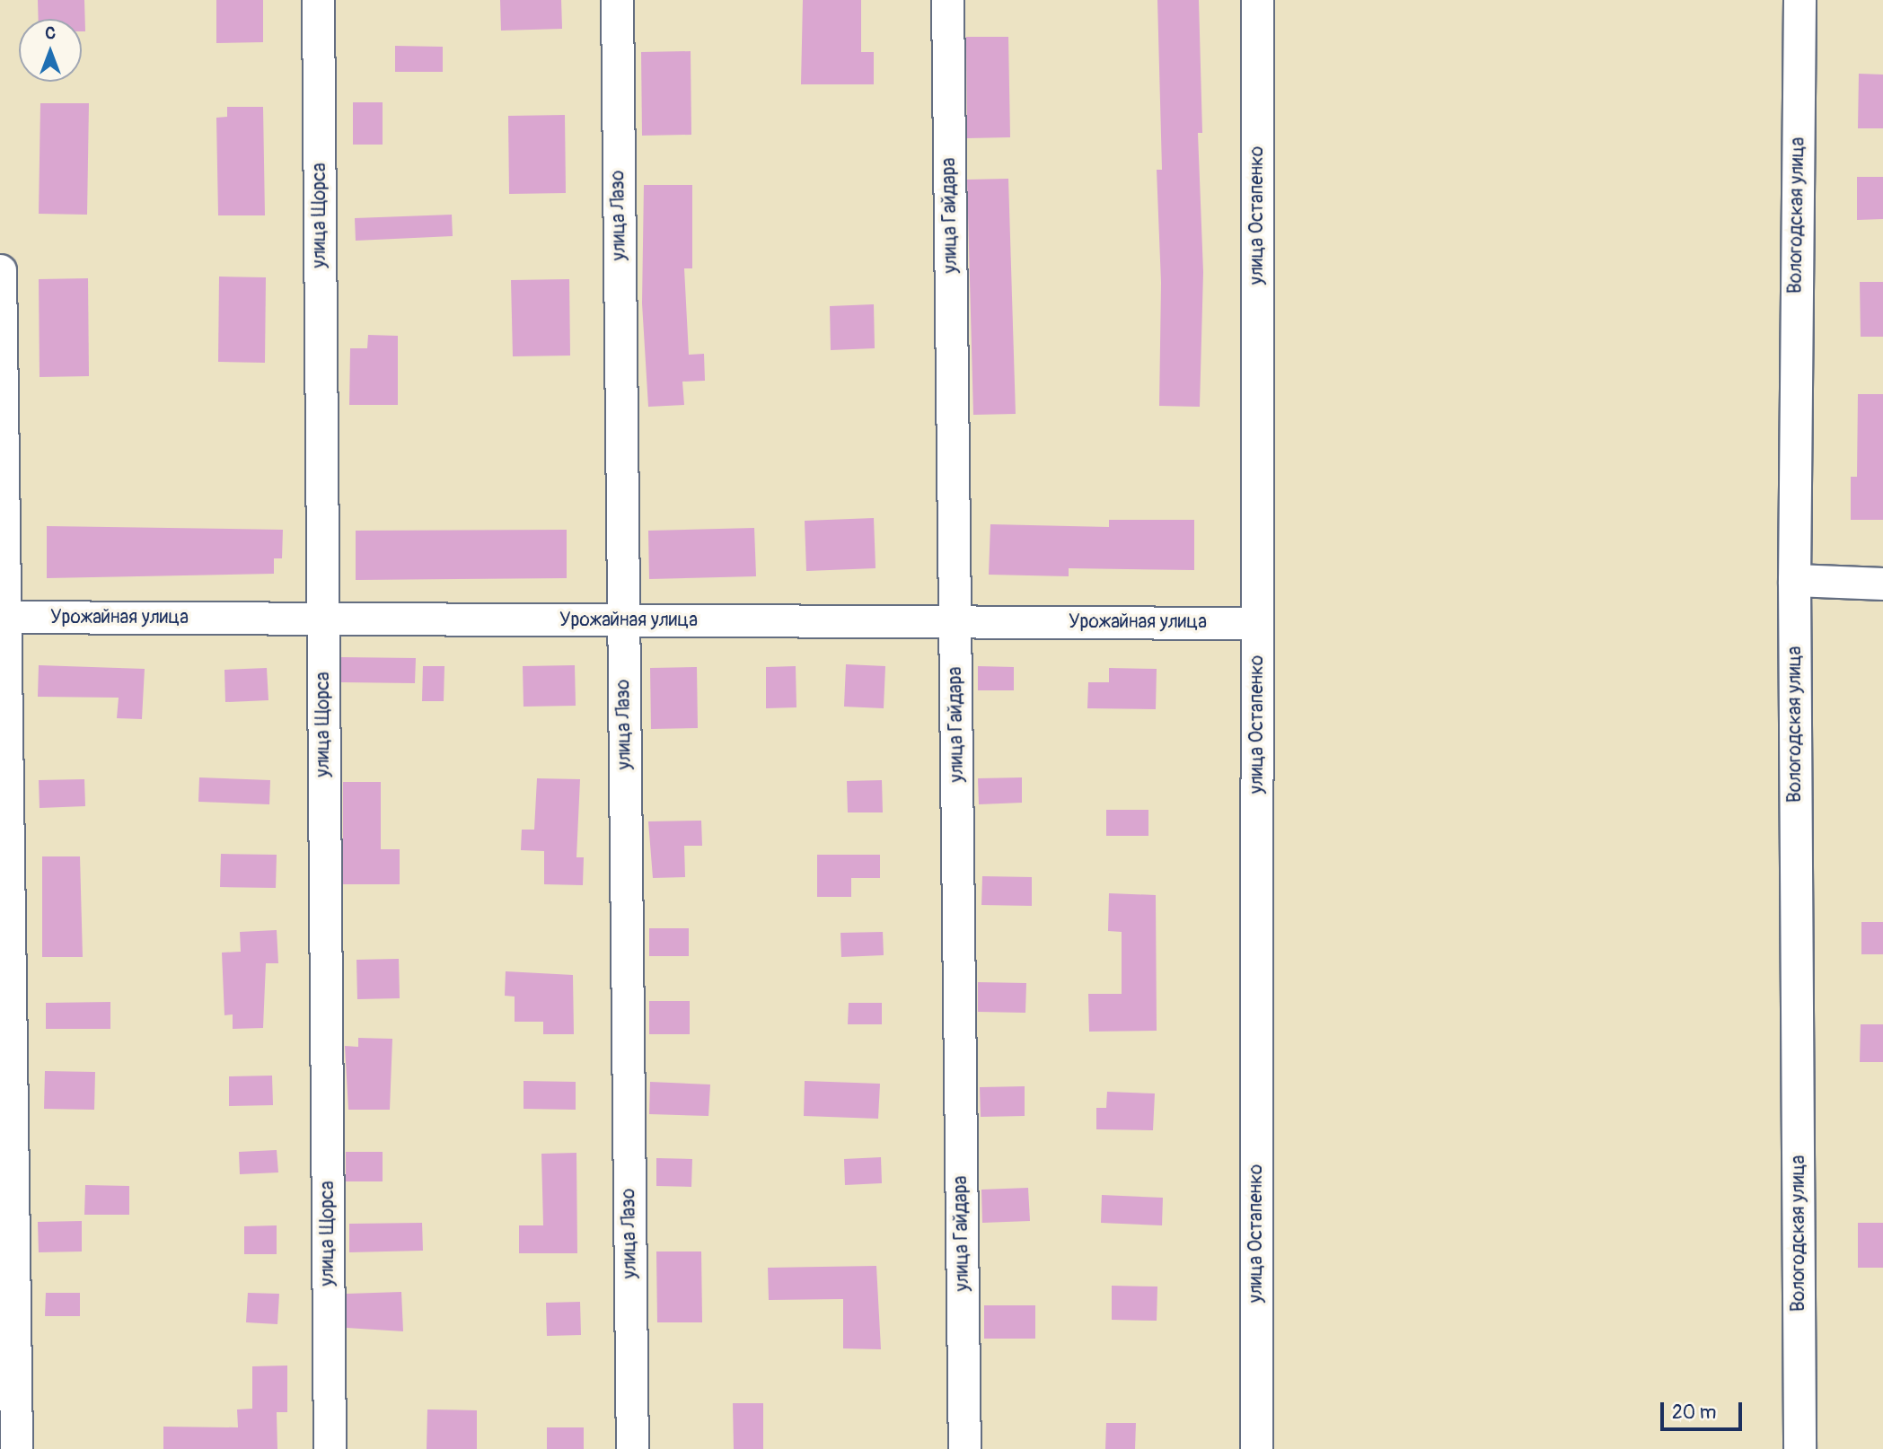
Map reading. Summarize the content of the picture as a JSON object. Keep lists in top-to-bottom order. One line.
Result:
{"streets":{"street":["улица Щорса","улица Лазо","улица Гайдара","улица Остапенко","Вологодская улица","Урожайная улица"]},"crossings":[["улица Щорса","Урожайная улица"],["улица Лазо","Урожайная улица"],["улица Гайдара","Урожайная улица"],["улица Остапенко","Урожайная улица"]],"scale_bar":"20 m","north":"top"}
